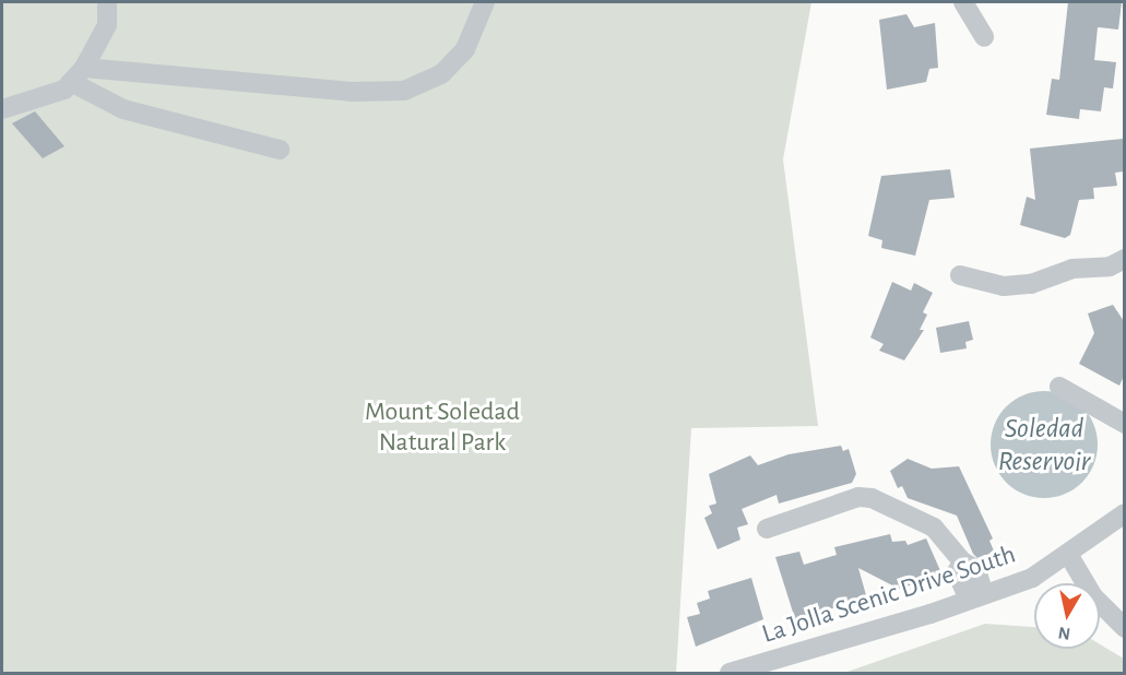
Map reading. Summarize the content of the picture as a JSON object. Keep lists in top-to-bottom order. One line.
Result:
{"streets":{"street":["La Jolla Scenic Drive South"]},"water":["Soledad Reservoir"],"parks":["Mount Soledad Natural Park"],"north":"bottom"}
